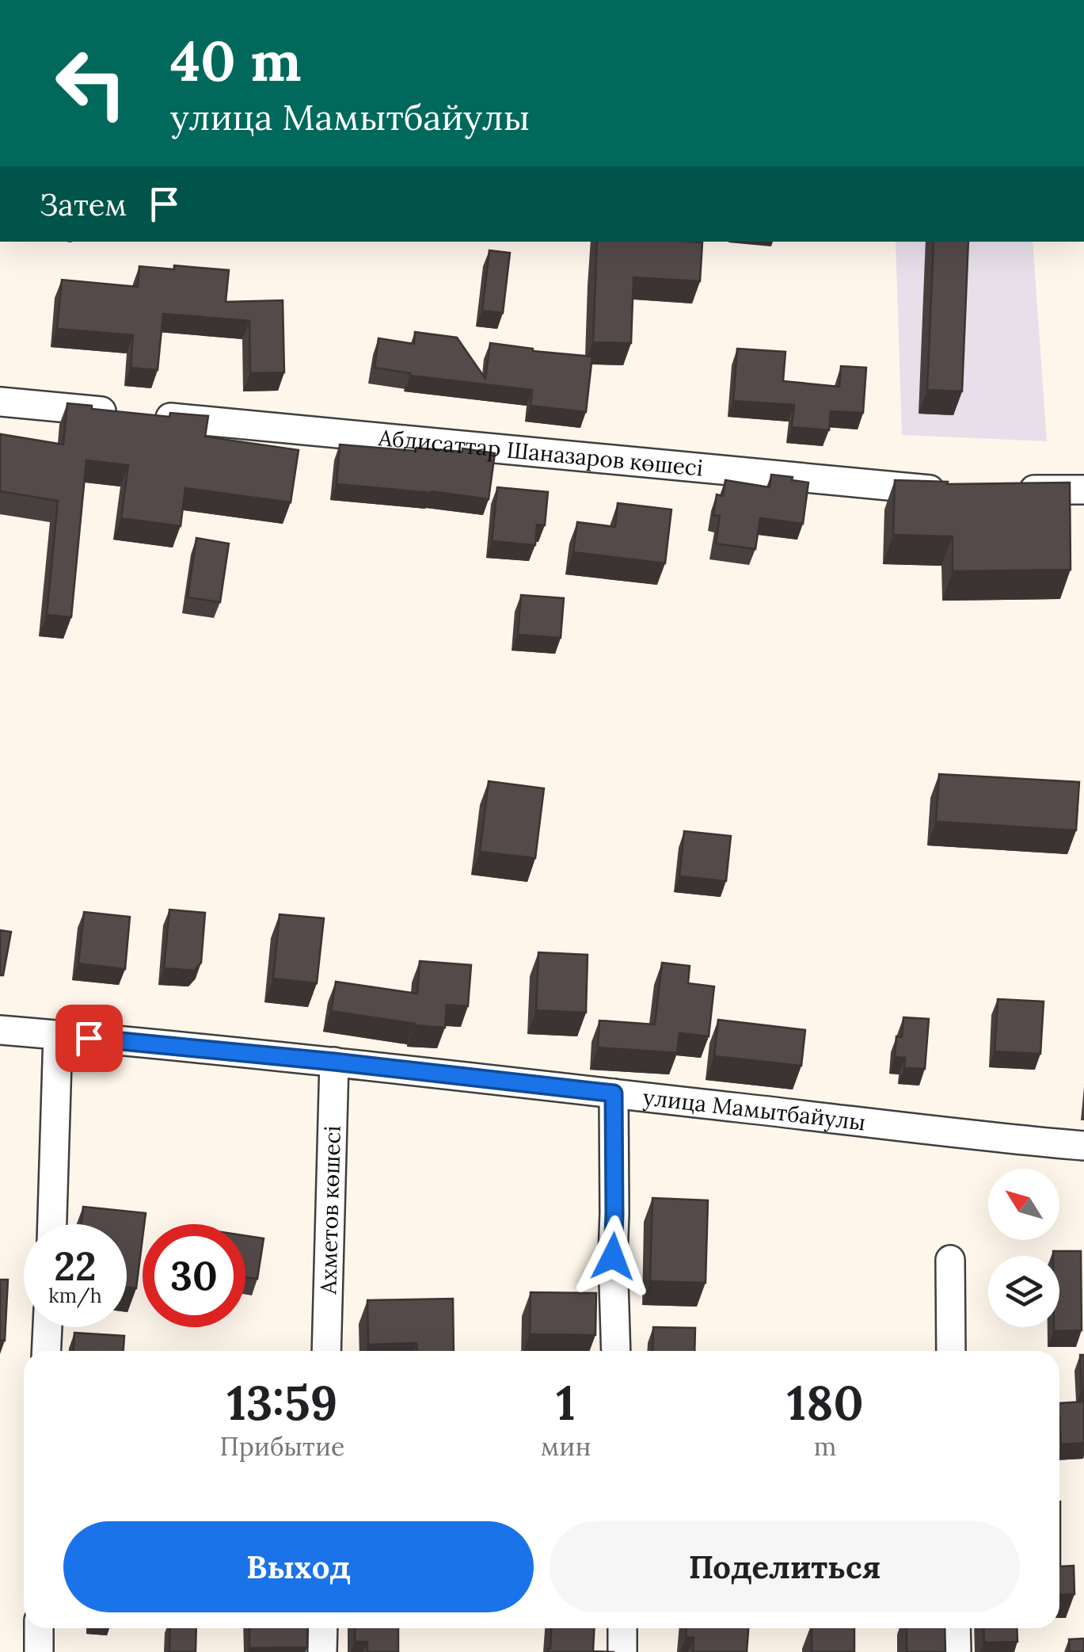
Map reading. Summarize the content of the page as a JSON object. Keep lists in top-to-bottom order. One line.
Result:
{"streets":{"street":["Абдисаттар Шаназаров көшесі","улица Мамытбайулы","Ахметов көшесі"]},"crossings":[["улица Мамытбайулы","Ахметов көшесі"]],"north":"top left","page":{"turn":["40 m","улица Мамытбайулы"],"then":"Затем","speed":"22 km/h","limit":"30","eta":["13:59","Прибытие","1","мин","180","m"],"buttons":["Выход","Поделиться"]}}
